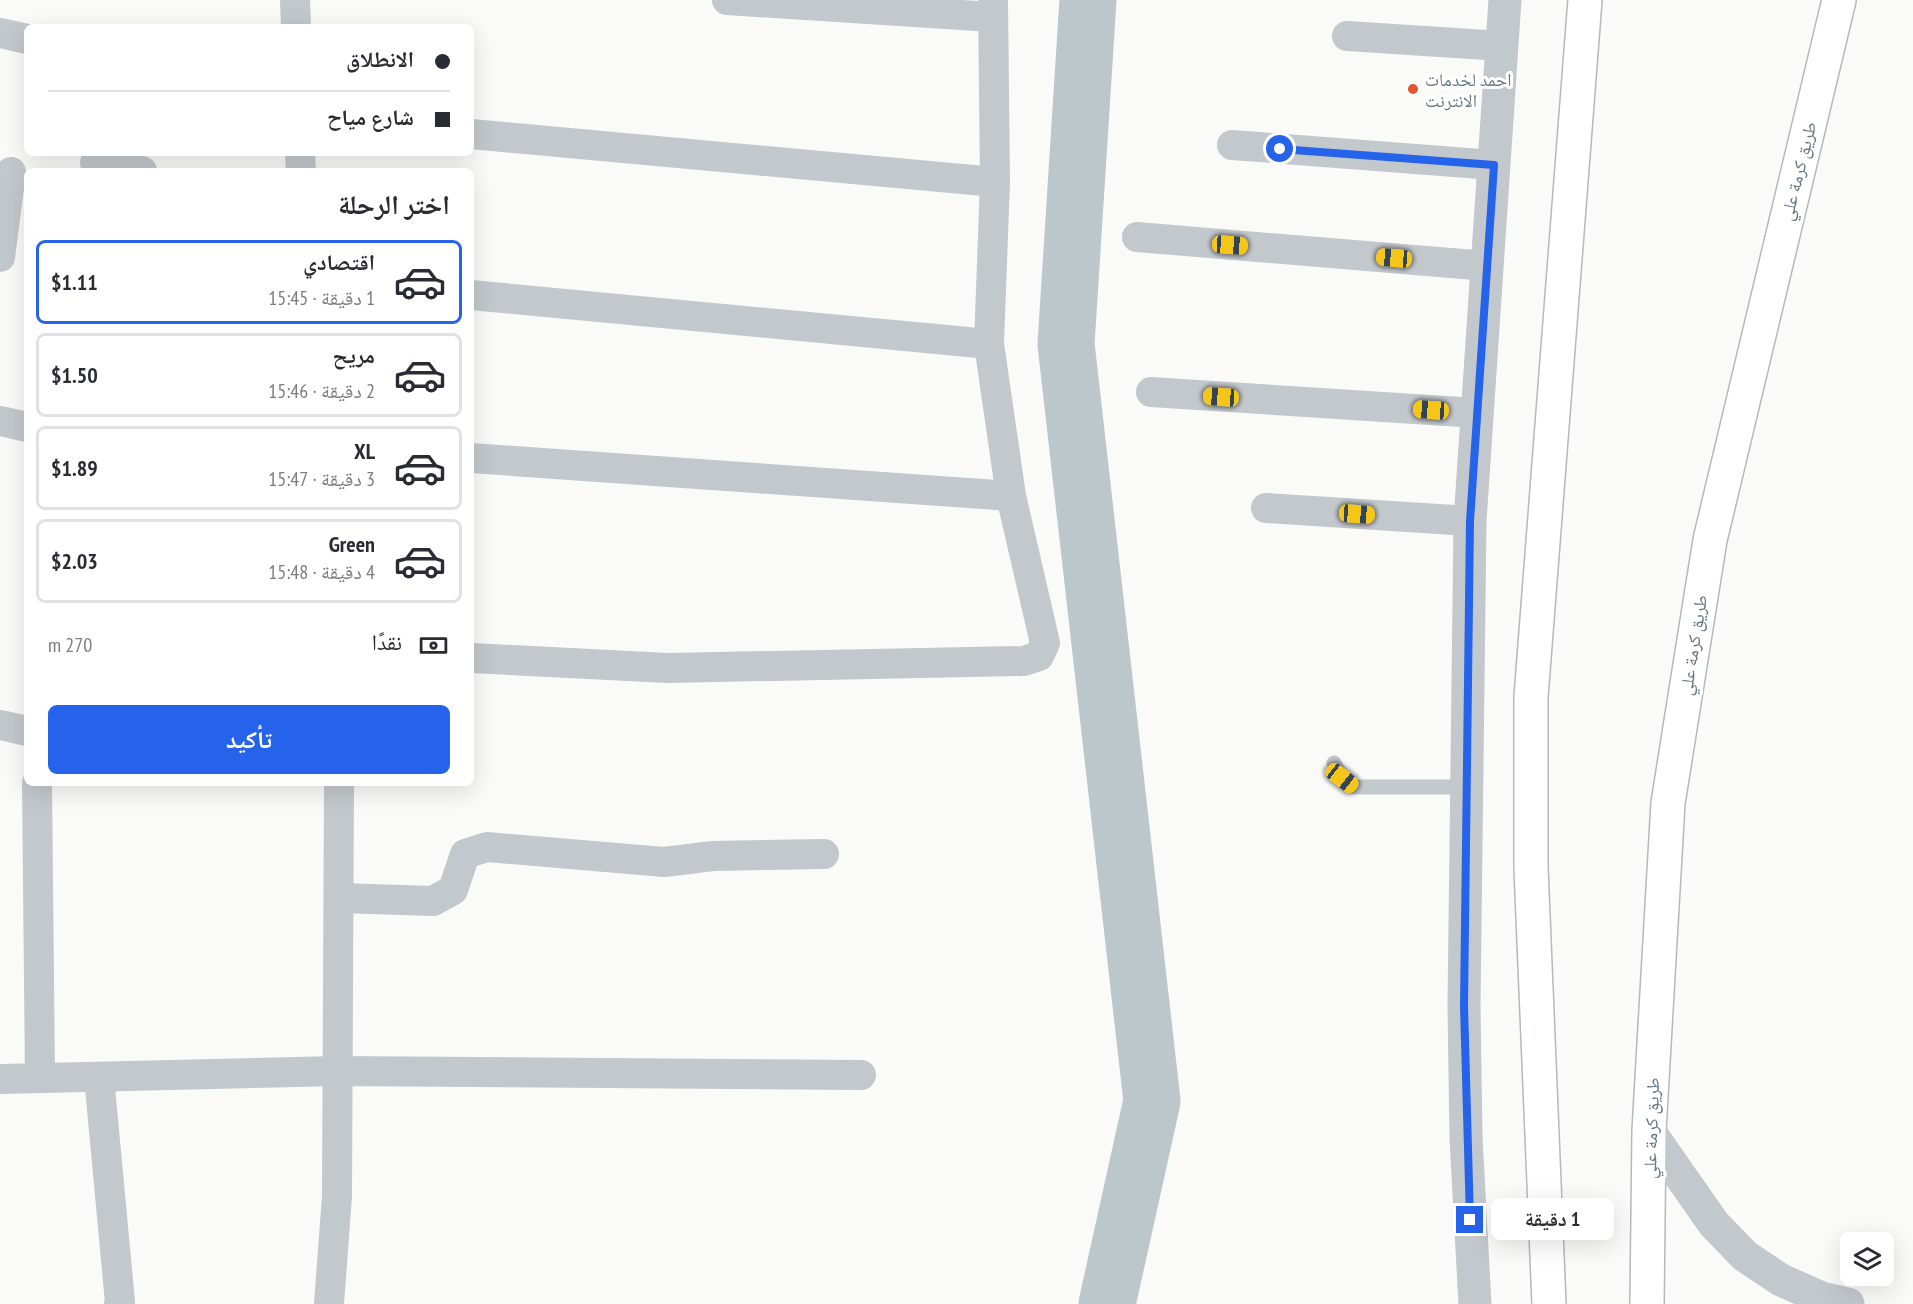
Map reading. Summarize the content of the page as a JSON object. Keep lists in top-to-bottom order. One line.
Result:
{"streets":{"highway":["طريق كرمة علي"]},"places":["احمد لخدمات الانترنت"],"page":{"banner":["الانطلاق","شارع مياح"],"heading":"اختر الرحلة","list":[{"name":"اقتصادي","note":"1 دقيقة · 15:45","value":"$1.11"},{"name":"مريح","note":"2 دقيقة · 15:46","value":"$1.50"},{"name":"XL","note":"3 دقيقة · 15:47","value":"$1.89"},{"name":"Green","note":"4 دقيقة · 15:48","value":"$2.03"}],"pay":["نقدًا","270 m"],"buttons":"تأكيد","bubble":"1 دقيقة"}}
